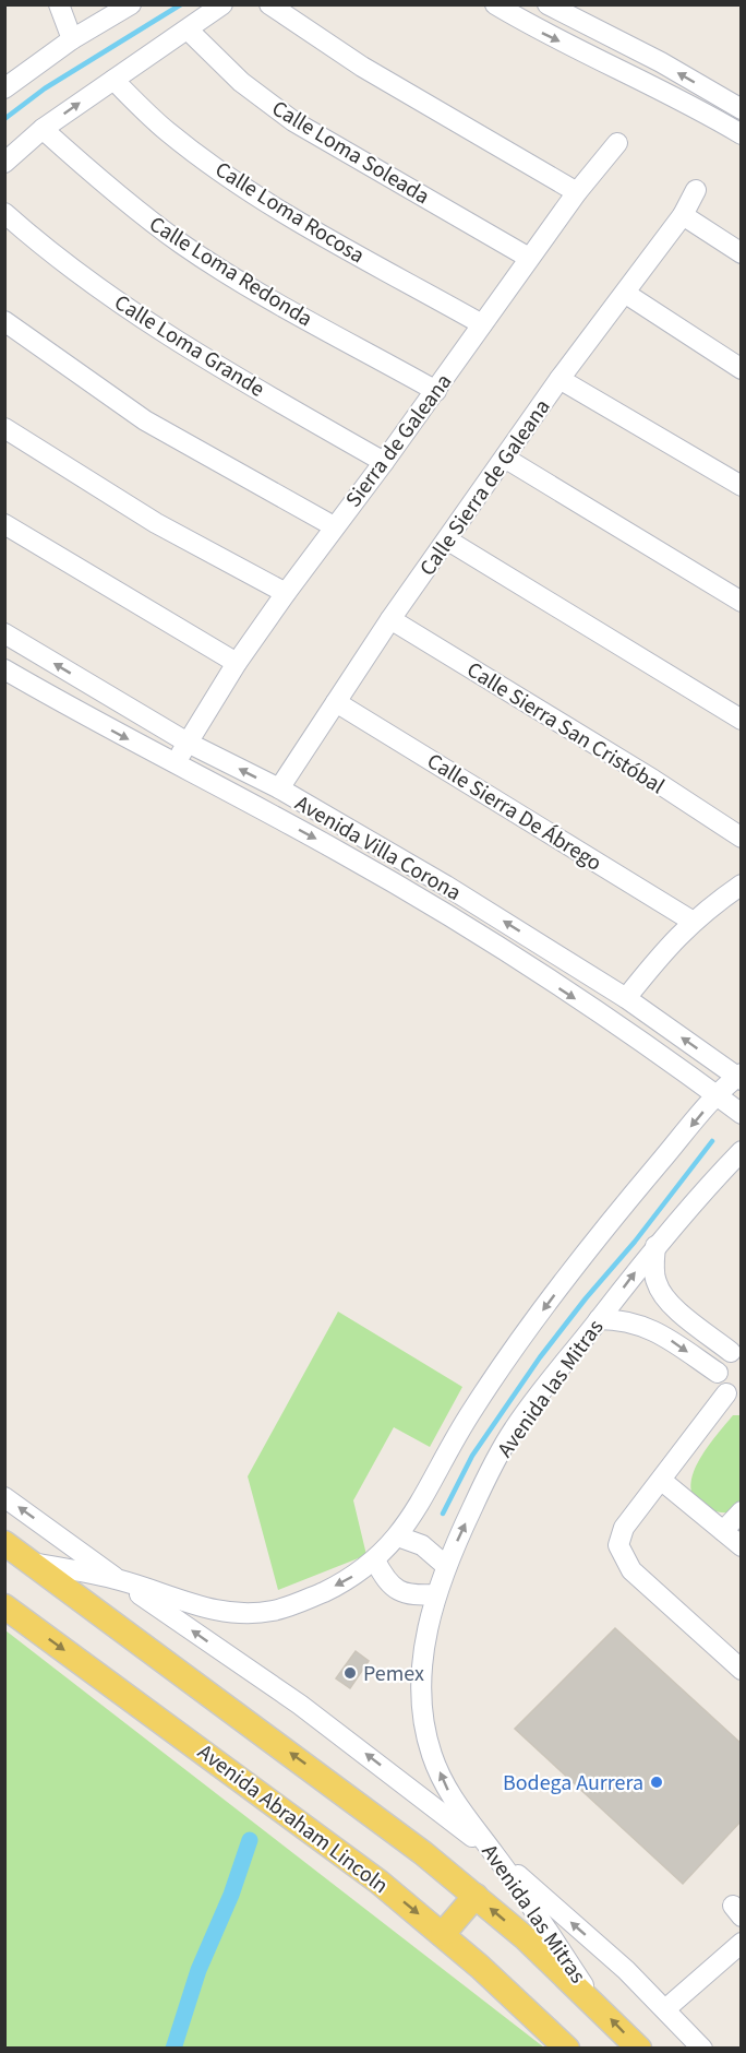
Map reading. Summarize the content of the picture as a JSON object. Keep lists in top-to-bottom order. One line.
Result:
{"streets":{"main road":["Avenida Abraham Lincoln"],"street":["Calle Loma Soleada","Calle Loma Rocosa","Calle Loma Redonda","Calle Loma Grande","Sierra de Galeana","Calle Sierra de Galeana","Calle Sierra San Cristóbal","Calle Sierra De Ábrego","Avenida Villa Corona","Avenida las Mitras"]},"crossings":[["Calle Loma Soleada","Sierra de Galeana"],["Calle Loma Rocosa","Sierra de Galeana"],["Calle Loma Redonda","Sierra de Galeana"],["Calle Loma Grande","Sierra de Galeana"],["Sierra de Galeana","Avenida Villa Corona"],["Calle Sierra de Galeana","Calle Sierra San Cristóbal"],["Calle Sierra de Galeana","Calle Sierra De Ábrego"],["Calle Sierra de Galeana","Avenida Villa Corona"]],"places":["Pemex","Bodega Aurrera"]}
